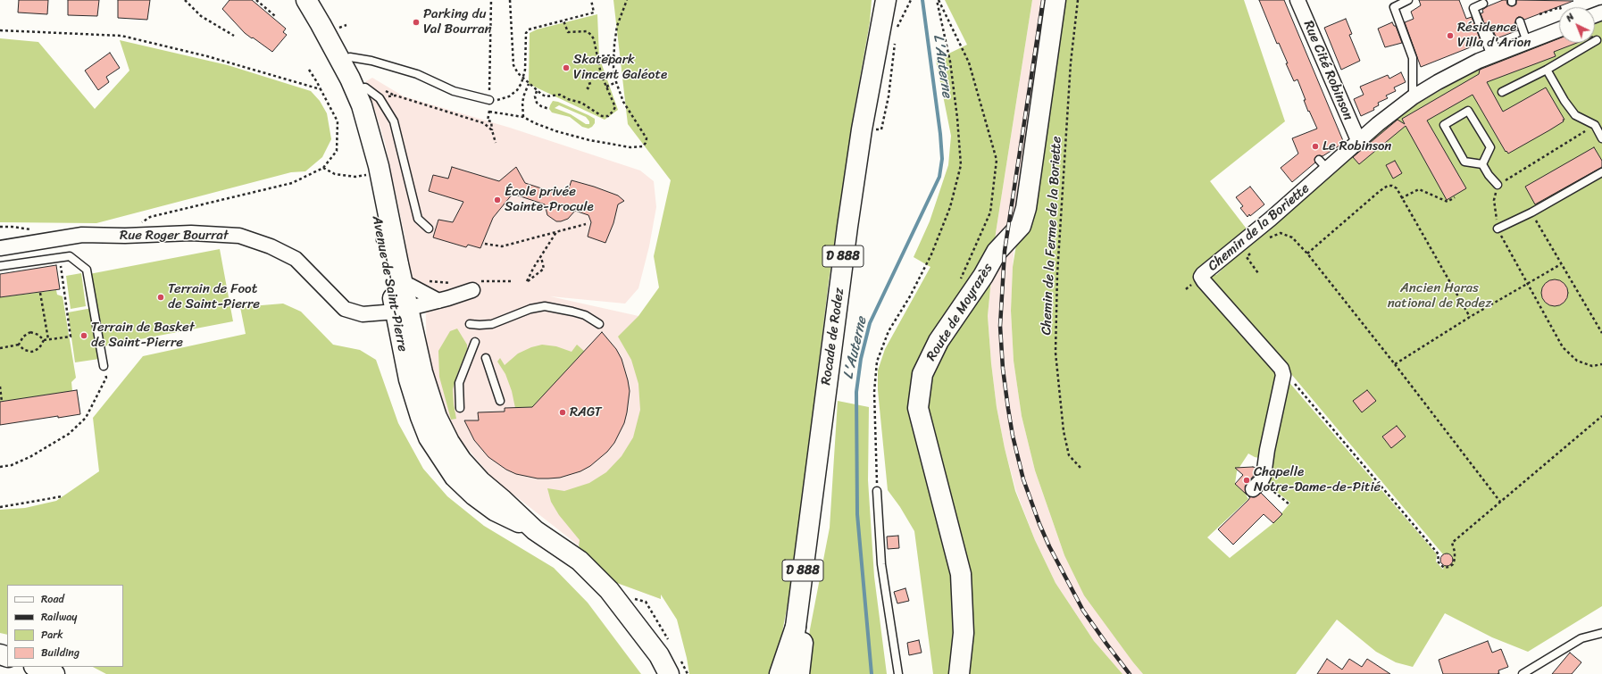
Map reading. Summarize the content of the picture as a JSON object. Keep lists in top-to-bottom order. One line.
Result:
{"streets":{"main road":["D 888","Avenue de Saint-Pierre","Route de Moyrazès","Rocade de Rodez"],"street":["Rue Cité Robinson","Chemin de la Boriette","Rue Roger Bourrat"],"path":["Chemin de la Ferme de la Boriette"]},"crossings":[["Rue Cité Robinson","Chemin de la Boriette"],["Rue Roger Bourrat","Avenue de Saint-Pierre"]],"water":["L'Auterne"],"parks":["Ancien Haras national de Rodez"],"places":["Parking du Val Bourran","Résidence Villa d'Arion","Skatepark Vincent Galéote","Le Robinson","École privée Sainte-Procule","Terrain de Foot de Saint-Pierre","Terrain de Basket de Saint-Pierre","RAGT","Chapelle Notre-Dame-de-Pitié"],"legend":["Road","Railway","Park","Building"],"north":"top left"}
